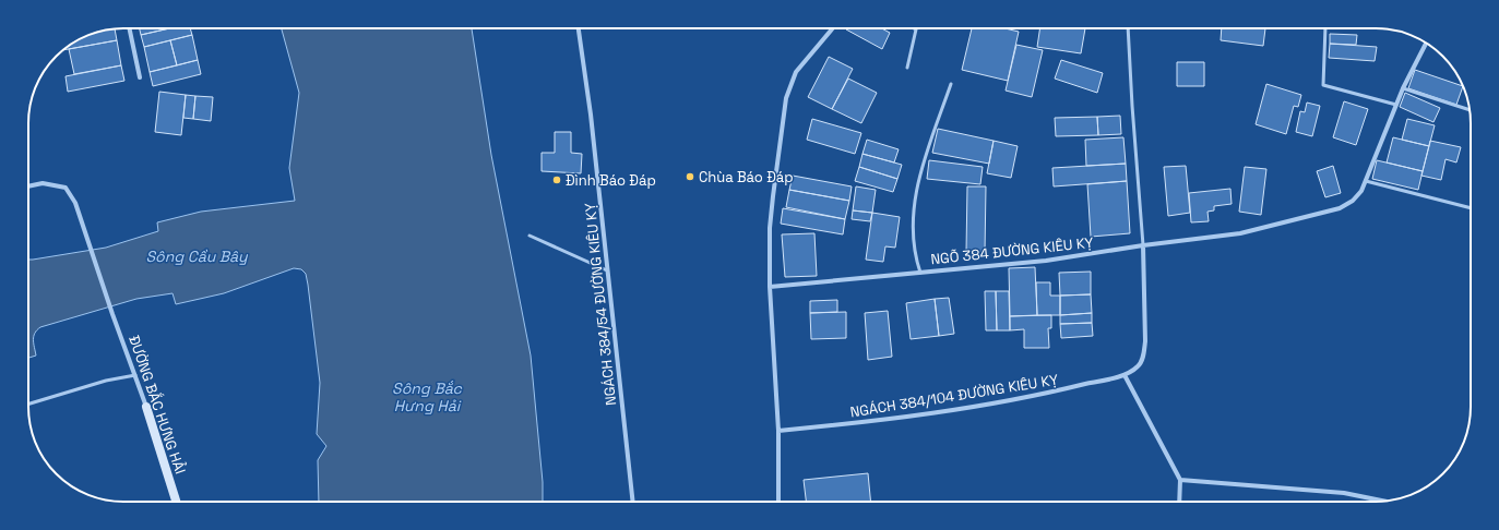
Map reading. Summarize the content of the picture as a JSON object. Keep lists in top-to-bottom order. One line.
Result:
{"streets":{"street":["NGÕ 384 ĐƯỜNG KIÊU KỴ","NGÁCH 384/54 ĐƯỜNG KIÊU KỴ","NGÁCH 384/104 ĐƯỜNG KIÊU KỴ","ĐƯỜNG BẮC HƯNG HẢI"]},"crossings":[["NGÕ 384 ĐƯỜNG KIÊU KỴ","NGÁCH 384/104 ĐƯỜNG KIÊU KỴ"]],"water":["Sông Cầu Bây","Sông Bắc Hưng Hải"],"places":["Chùa Báo Đáp","Đình Báo Đáp"]}
